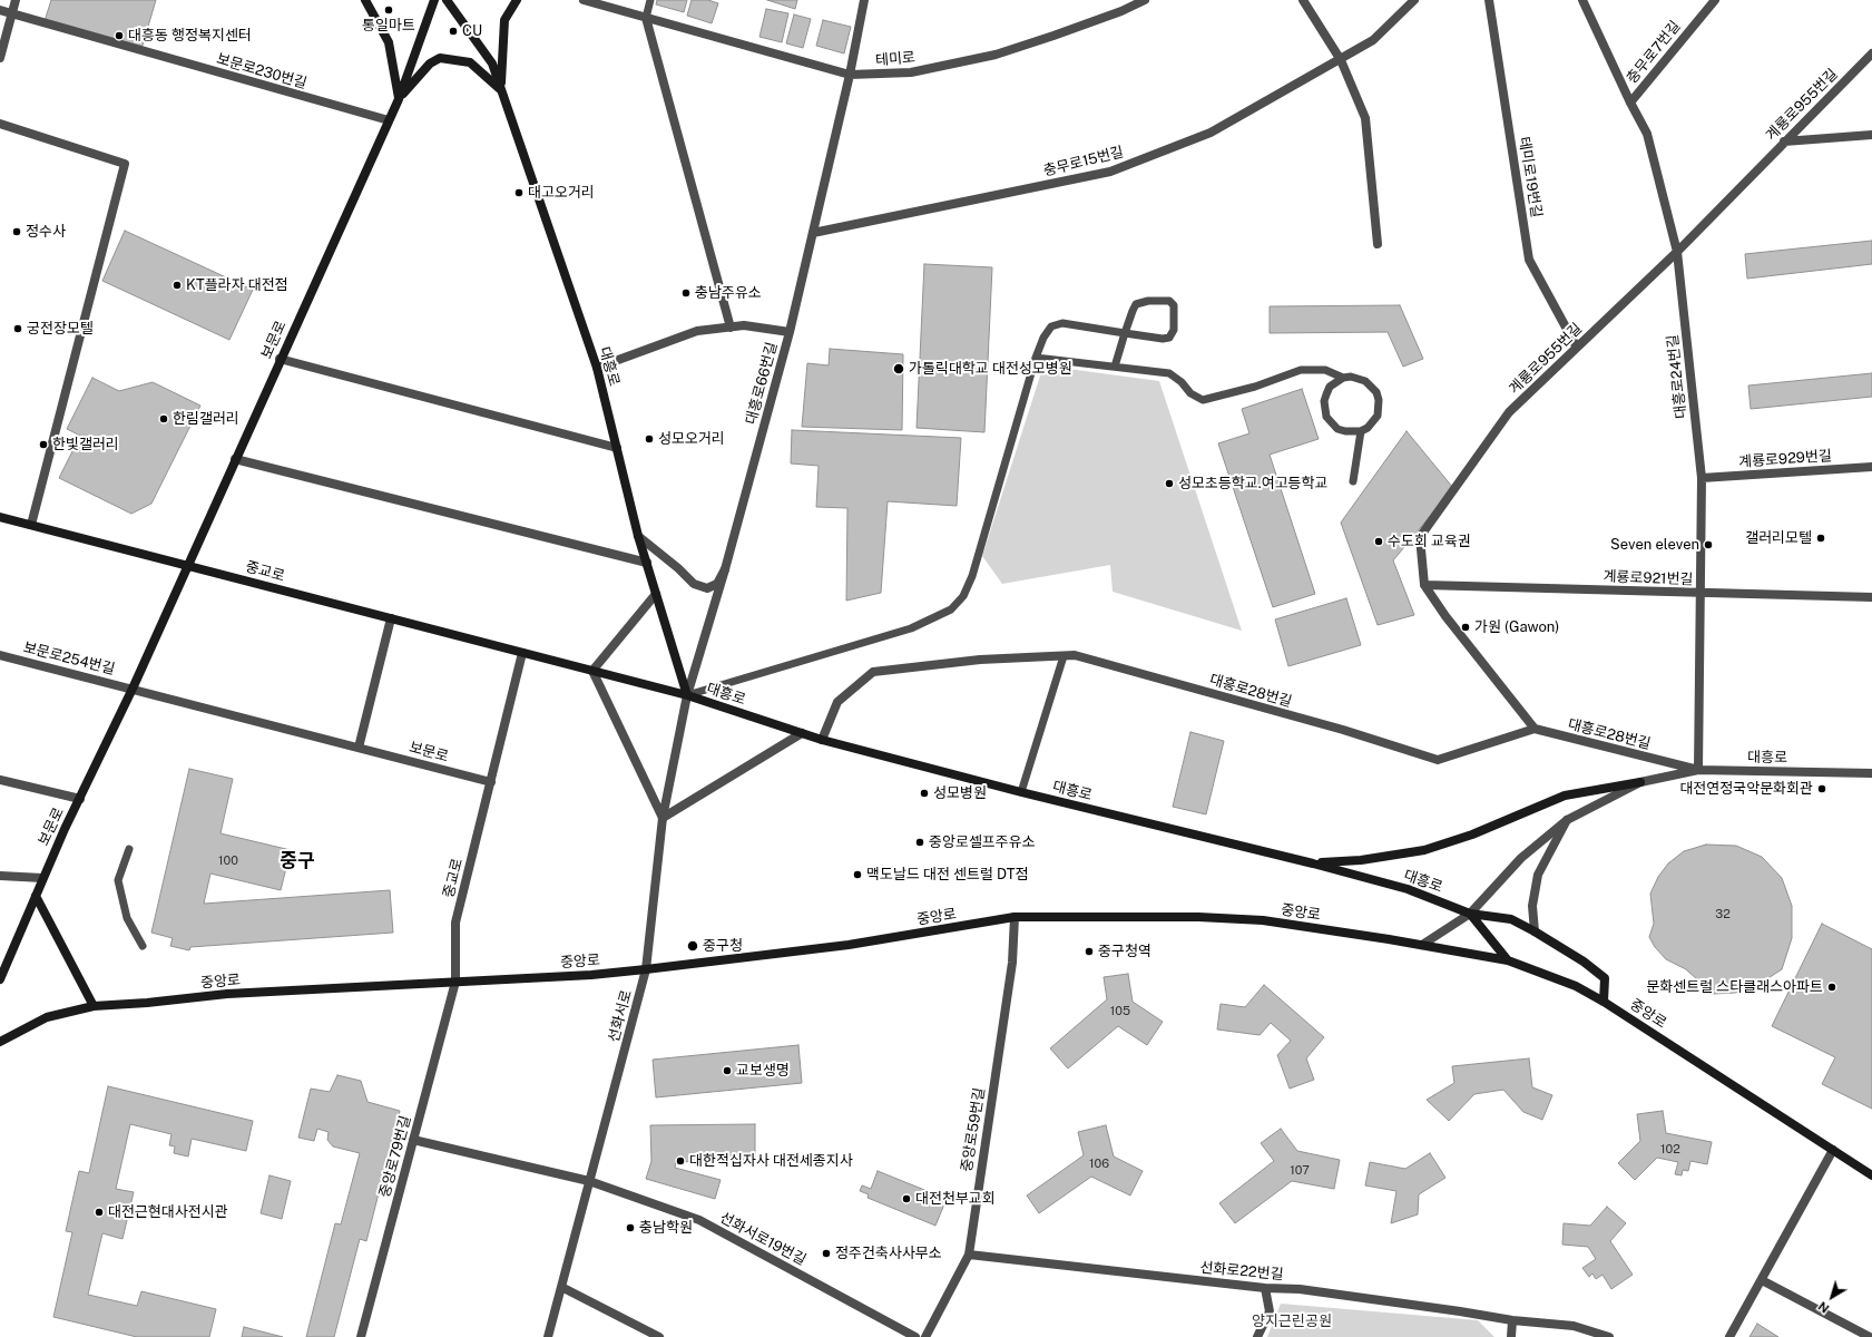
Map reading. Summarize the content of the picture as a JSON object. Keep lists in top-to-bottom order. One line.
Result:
{"streets":{"main road":["보문로","대흥로","중교로","중앙로"],"street":["충무로7번길","테미로","보문로230번길","계룡로955번길","충무로15번길","테미로19번길","대흥로24번길","대흥로66번길","계룡로929번길","계룡로921번길","보문로254번길","대흥로28번길","선화서로","중앙로59번길","중앙로79번길","선화서로19번길","선화로22번길"]},"crossings":[["충무로7번길","대흥로24번길"],["테미로","대흥로66번길"],["보문로230번길","보문로"],["계룡로955번길","테미로19번길"],["계룡로955번길","대흥로24번길"],["계룡로955번길","계룡로921번길"],["충무로15번길","대흥로66번길"],["보문로","중교로"],["보문로","보문로254번길"],["대흥로","대흥로24번길"],["대흥로","대흥로66번길"],["대흥로","중교로"],["대흥로","대흥로28번길"],["대흥로","중앙로"],["대흥로","선화서로"],["대흥로24번길","계룡로929번길"],["대흥로24번길","계룡로921번길"],["대흥로24번길","대흥로28번길"],["대흥로66번길","중교로"],["대흥로66번길","선화서로"],["중교로","중앙로"],["중교로","선화서로"],["중교로","중앙로79번길"],["중앙로","선화서로"],["중앙로","중앙로59번길"],["중앙로","중앙로79번길"],["선화서로","선화서로19번길"],["중앙로59번길","선화로22번길"],["중앙로79번길","선화서로19번길"]],"districts":["중구"],"parks":["양지근린공원"],"places":["통일마트","CU","대흥동 행정복지센터","대고오거리","정수사","KT플라자 대전점","충남주유소","궁전장모텔","가톨릭대학교 대전성모병원","한림갤러리","성모오거리","한빛갤러리","성모초등학교.여고등학교","갤러리모텔","수도회 교육권","Seven eleven","가원 (Gawon)","대전연정국악문화회관","성모병원","중앙로셀프주유소","맥도날드 대전 센트럴 DT점","중구청","중구청역","문화센트럴 스타클래스아파트","교보생명","대한적십자사 대전세종지사","대전천부교회","대전근현대사전시관","충남학원","정주건축사사무소"],"house_numbers":["100","32","105","102","106","107"],"north":"bottom left"}
